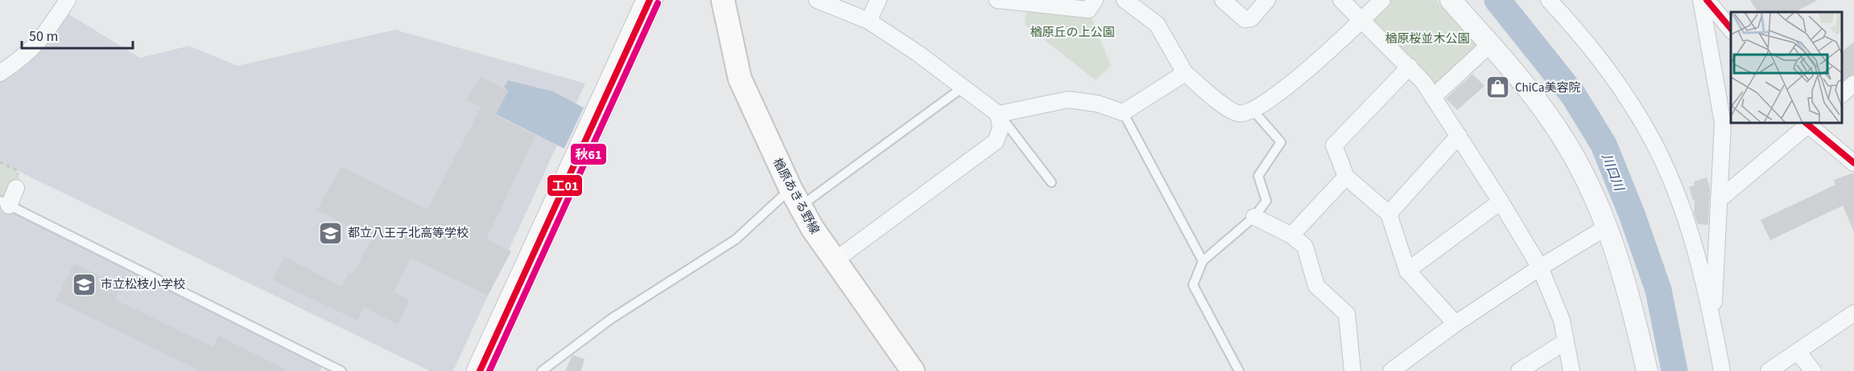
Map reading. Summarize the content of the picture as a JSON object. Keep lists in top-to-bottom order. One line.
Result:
{"streets":{"main road":["楢原あきる野線"]},"water":["川口川"],"parks":["楢原丘の上公園","楢原桜並木公園"],"places":{"shop":["ChiCa美容院"],"school or university":["都立八王子北高等学校","市立松枝小学校"]},"lines":["transit line 工01","transit line 秋61"],"scale_bar":"50 m"}
